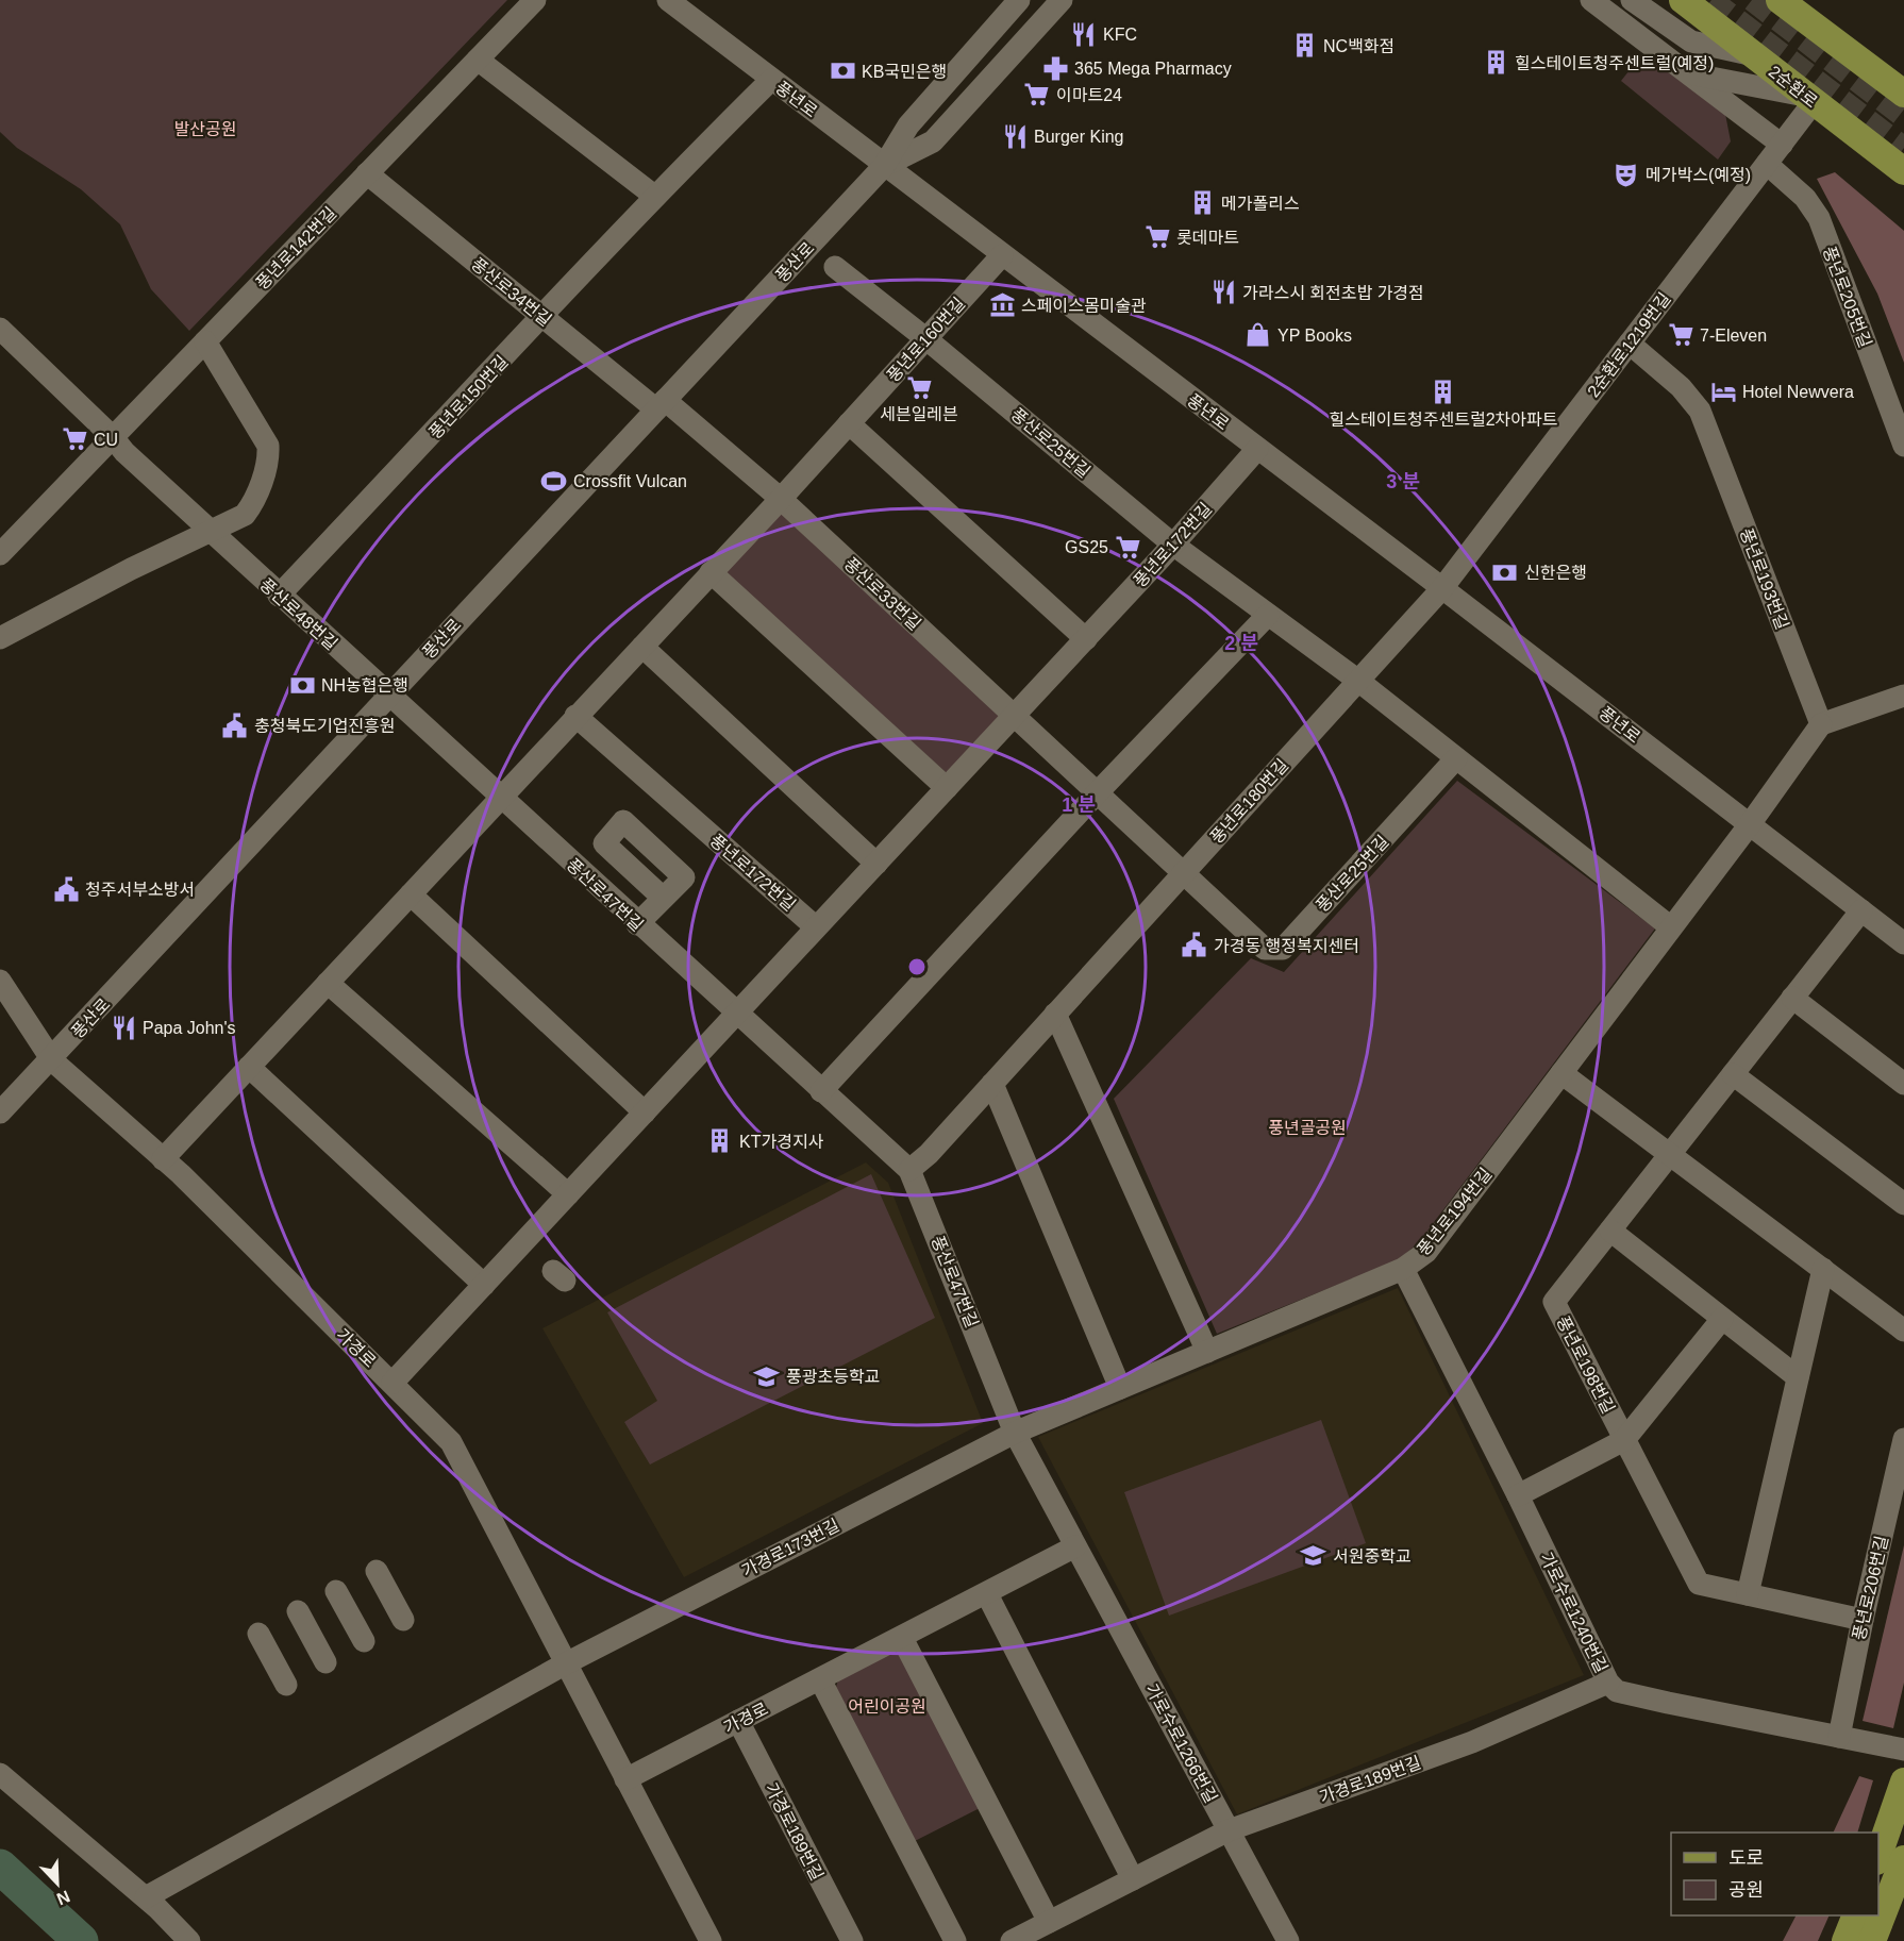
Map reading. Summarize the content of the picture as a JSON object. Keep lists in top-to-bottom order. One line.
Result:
{"streets":{"main road":["2순환로"],"street":["풍년로","풍년로142번길","풍산로","풍산로34번길","풍년로205번길","풍년로160번길","2순환로1219번길","풍년로150번길","풍산로25번길","풍년로172번길","풍년로193번길","풍산로33번길","풍산로48번길","풍년로180번길","풍산로47번길","풍년로194번길","가경로","풍년로198번길","가경로173번길","풍년로206번길","가로수로1240번길","가로수로1266번길","가경로189번길"]},"crossings":[["2순환로","2순환로1219번길"],["풍년로","풍산로"],["풍년로","풍년로160번길"],["풍년로","2순환로1219번길"],["풍년로","풍년로150번길"],["풍년로","풍년로172번길"],["풍년로","풍년로180번길"],["풍년로","풍년로194번길"],["풍년로","풍년로198번길"],["풍년로142번길","풍산로34번길"],["풍년로142번길","풍산로48번길"],["풍산로","풍산로34번길"],["풍산로","풍산로33번길"],["풍산로","풍산로48번길"],["풍산로","풍산로47번길"],["풍산로","가경로"],["풍산로34번길","풍년로150번길"],["풍산로34번길","풍산로33번길"],["풍년로205번길","2순환로1219번길"],["풍년로160번길","풍산로25번길"],["풍년로160번길","풍년로172번길"],["풍년로160번길","풍산로33번길"],["풍년로160번길","풍산로47번길"],["풍년로160번길","가경로"],["2순환로1219번길","풍년로193번길"],["2순환로1219번길","풍년로180번길"],["풍년로150번길","풍산로48번길"],["풍산로25번길","풍년로172번길"],["풍산로25번길","풍산로33번길"],["풍산로25번길","풍년로180번길"],["풍산로25번길","풍년로194번길"],["풍년로172번길","풍산로33번길"],["풍년로172번길","풍산로47번길"],["풍년로172번길","가경로"],["풍산로33번길","풍년로180번길"],["풍산로48번길","풍산로47번길"],["풍년로180번길","풍산로47번길"],["풍산로47번길","풍년로194번길"],["풍산로47번길","가경로173번길"],["풍산로47번길","가로수로1266번길"],["풍년로194번길","가경로173번길"],["풍년로194번길","가로수로1240번길"],["풍년로194번길","가로수로1266번길"],["가경로","가경로173번길"],["가경로","가경로189번길"],["풍년로198번길","풍년로206번길"],["풍년로198번길","가로수로1240번길"],["가경로173번길","가로수로1266번길"],["풍년로206번길","가로수로1240번길"],["가로수로1240번길","가경로189번길"],["가로수로1266번길","가경로189번길"]],"parks":["발산공원","풍년골공원","어린이공원"],"places":{"restaurant":["KFC","Burger King","가라스시 회전초밥 가경점","Papa John's"],"building":["NC백화점","힐스테이트청주센트럴(예정)","메가폴리스","힐스테이트청주센트럴2차아파트","KT가경지사"],"pharmacy":["365 Mega Pharmacy"],"bank":["KB국민은행","신한은행","NH농협은행"],"supermarket":["이마트24","롯데마트","7-Eleven","세븐일레븐","CU","GS25"],"theatre":["메가박스(예정)"],"museum":["스페이스몸미술관"],"shop":["YP Books"],"hotel":["Hotel Newvera"],"sports":["Crossfit Vulcan"],"public building":["충청북도기업진흥원","청주서부소방서","가경동 행정복지센터"],"school or university":["풍광초등학교","서원중학교"]},"legend":["도로","공원"],"north":"bottom right","rings":["3 분","2 분","1 분"]}
